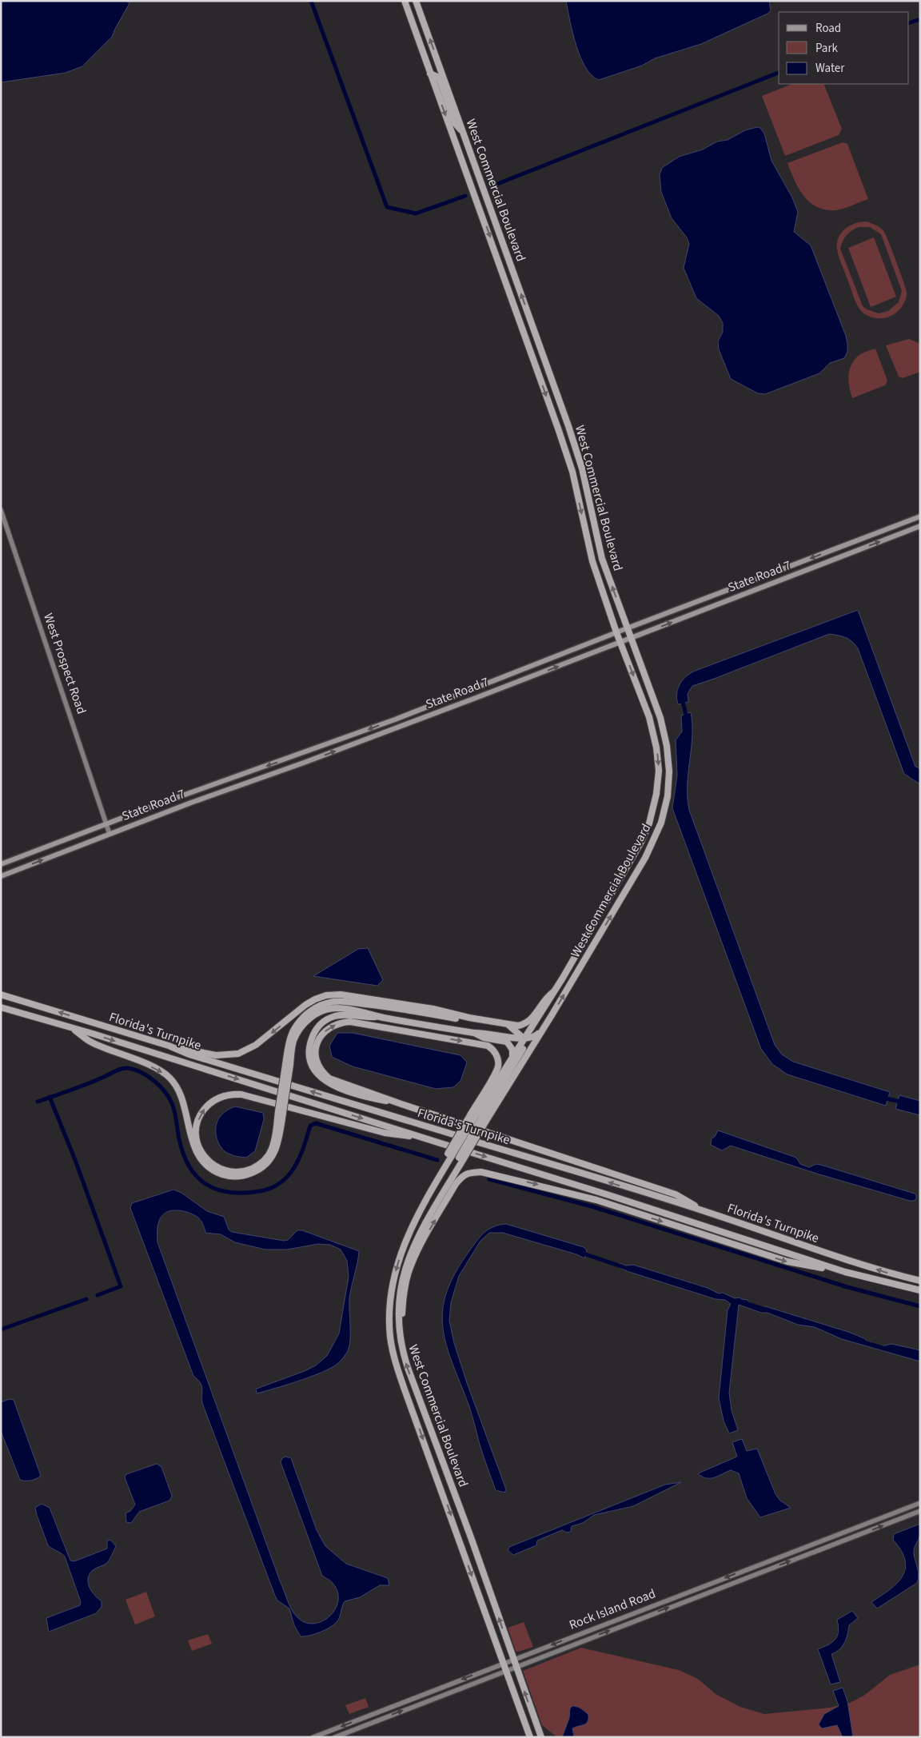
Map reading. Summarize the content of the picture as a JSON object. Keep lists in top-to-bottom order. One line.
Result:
{"streets":{"highway":["West Commercial Boulevard","Florida's Turnpike"],"main road":["State Road 7","West Prospect Road","Rock Island Road"]},"crossings":[["West Commercial Boulevard","State Road 7"],["West Commercial Boulevard","Rock Island Road"],["State Road 7","West Prospect Road"]],"legend":["Road","Park","Water"]}
